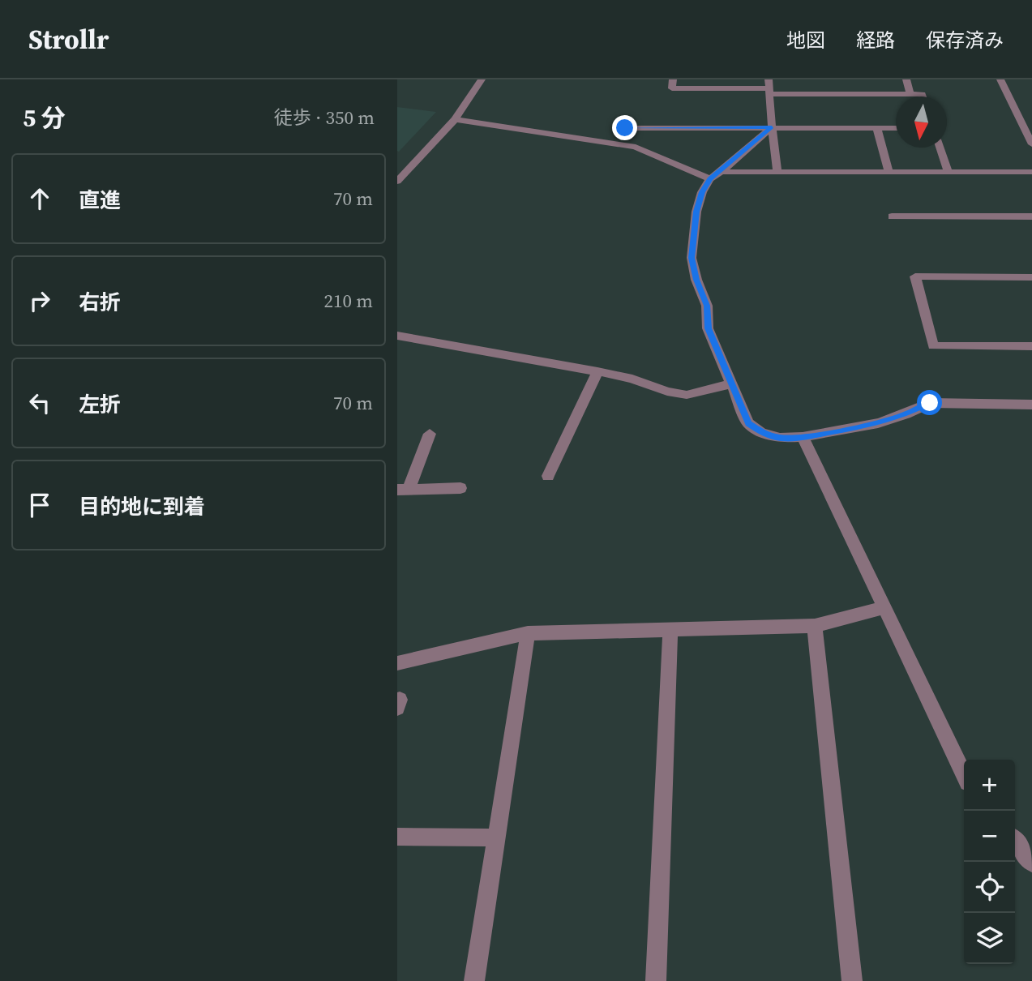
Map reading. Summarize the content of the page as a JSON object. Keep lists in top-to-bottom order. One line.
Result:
{"north":"bottom","page":{"header":"Strollr","nav":["地図","経路","保存済み"],"heading":["5 分","徒歩 · 350 m"],"list":[["直進","70 m"],["右折","210 m"],["左折","70 m"],"目的地に到着"],"map_buttons":["+","−"]}}
